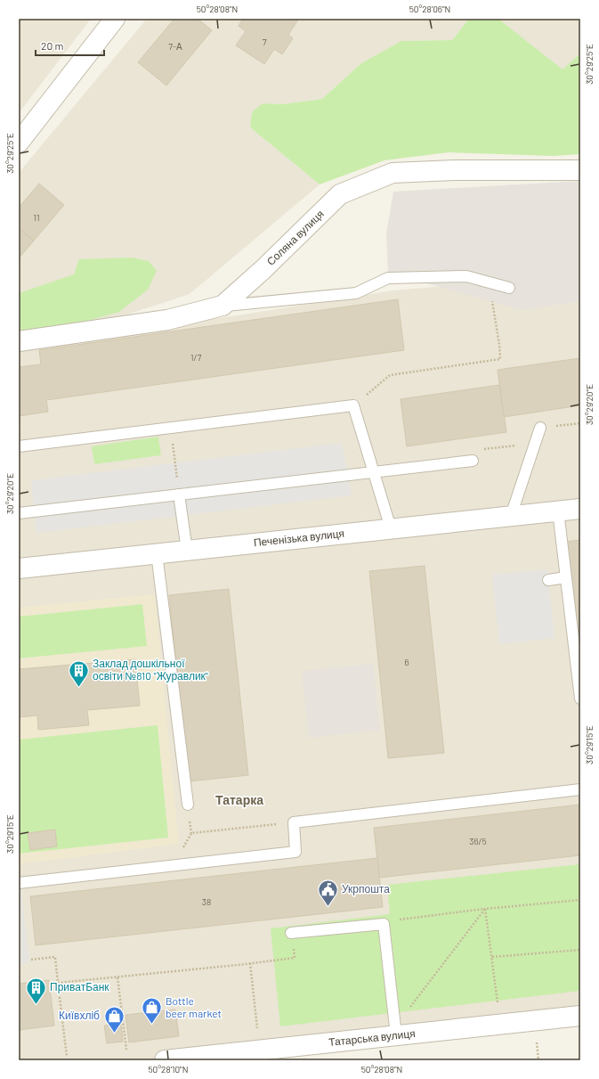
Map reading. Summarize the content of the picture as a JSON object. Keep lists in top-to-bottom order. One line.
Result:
{"streets":{"street":["Соляна вулиця","Печенізька вулиця","Татарська вулиця"]},"districts":["Татарка"],"places":{"building":["Заклад дошкільної освіти №810 \"Журавлик\"","ПриватБанк"],"public building":["Укрпошта"],"shop":["Bottle beer market","Київхліб"]},"house_numbers":["7","7-А","11","1/7","6","36/5","38"],"scale_bar":"20 m","coordinates":["50°28'08\"N","50°28'06\"N","30°29'25\"E","30°29'20\"E","30°29'15\"E","50°28'10\"N"]}
